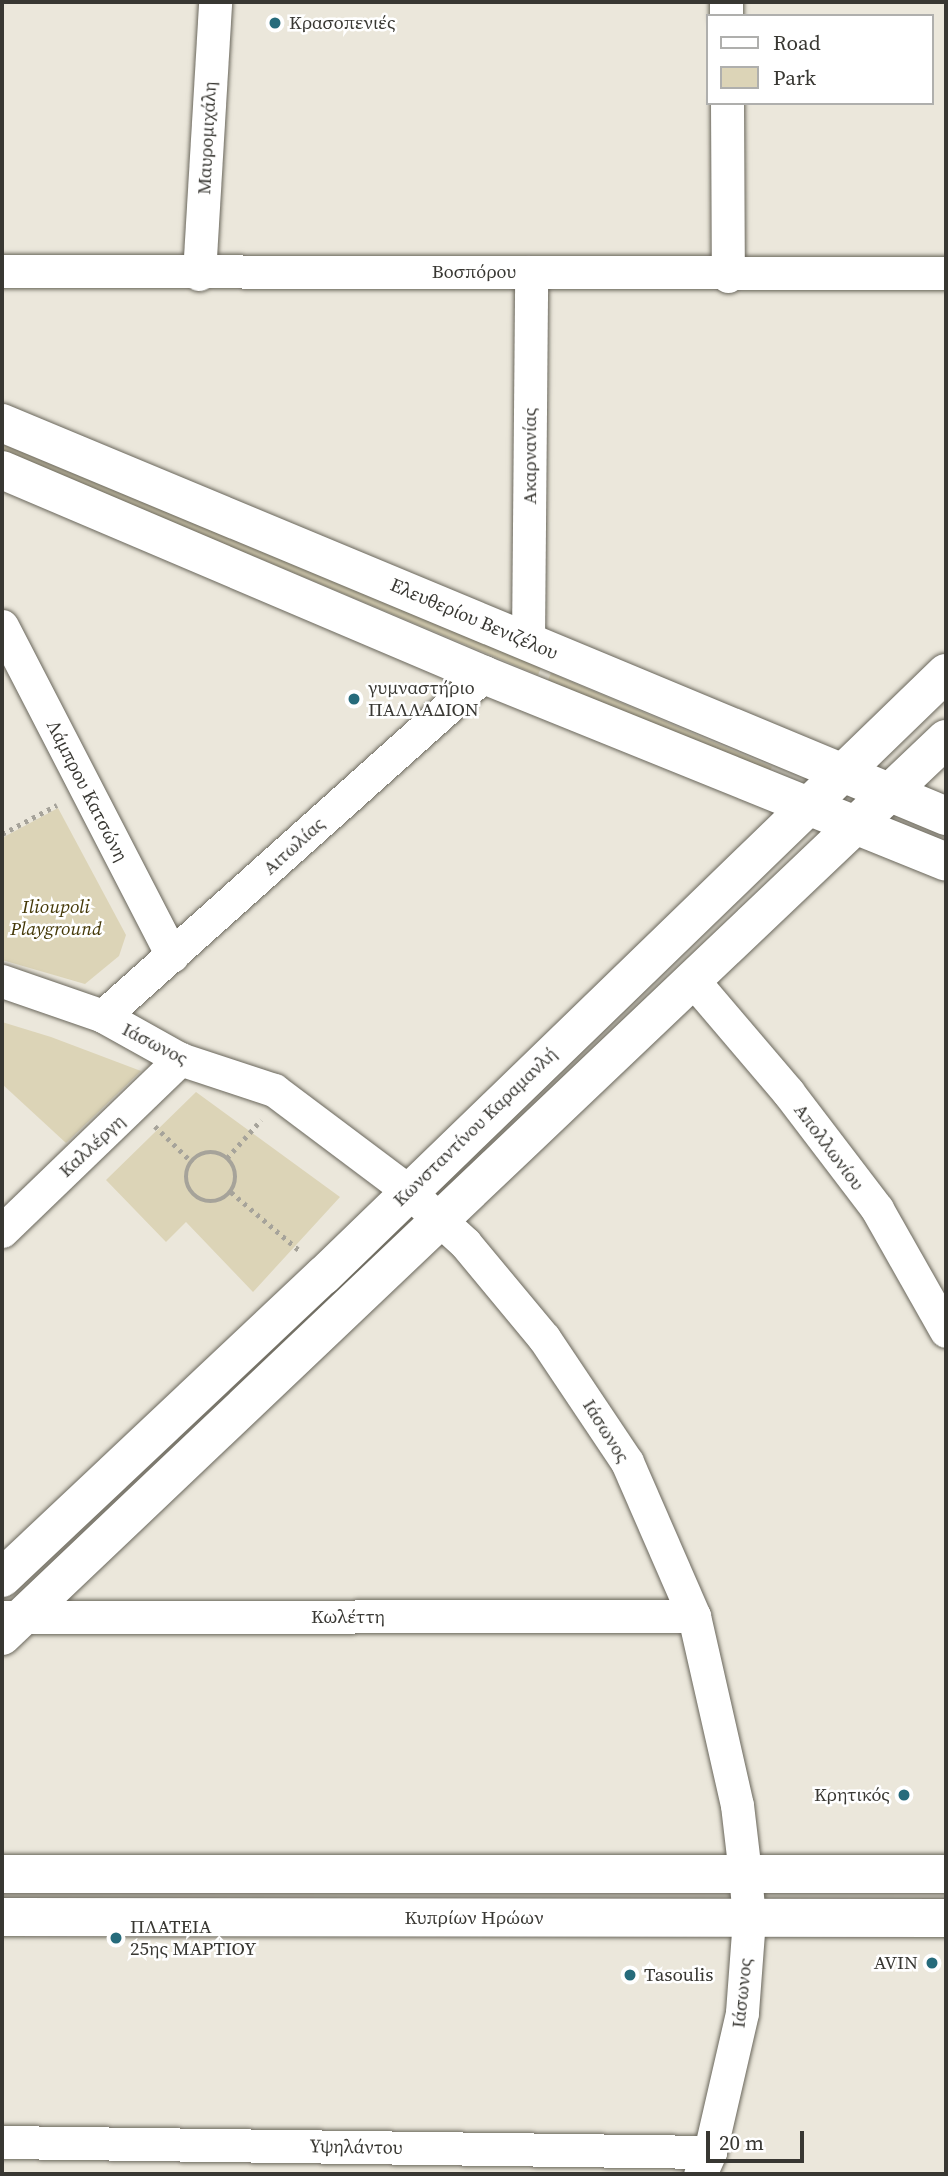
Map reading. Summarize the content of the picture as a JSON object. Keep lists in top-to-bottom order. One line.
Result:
{"streets":{"main road":["Ελευθερίου Βενιζέλου","Κωνσταντίνου Καραμανλή","Κυπρίων Ηρώων"],"street":["Μαυρομιχάλη","Βοσπόρου","Ακαρνανίας","Λάμπρου Κατσώνη","Αιτωλίας","Ιάσωνος","Καλλέργη","Απολλωνίου","Κωλέττη","Υψηλάντου"]},"crossings":[["Μαυρομιχάλη","Βοσπόρου"],["Βοσπόρου","Ακαρνανίας"],["Ακαρνανίας","Ελευθερίου Βενιζέλου"],["Ελευθερίου Βενιζέλου","Κωνσταντίνου Καραμανλή"],["Λάμπρου Κατσώνη","Αιτωλίας"],["Αιτωλίας","Ιάσωνος"],["Ιάσωνος","Κωνσταντίνου Καραμανλή"],["Ιάσωνος","Καλλέργη"],["Ιάσωνος","Κωλέττη"],["Ιάσωνος","Κυπρίων Ηρώων"],["Ιάσωνος","Υψηλάντου"]],"parks":["Ilioupoli Playground"],"places":["Κρασοπενιές","γυμναστήριο ΠΑΛΛΑΔΙΟΝ","Κρητικός","ΠΛΑΤΕΙΑ 25ης ΜΑΡΤΙΟΥ","AVIN","Tasoulis"],"legend":["Road","Park"],"scale_bar":"20 m"}
